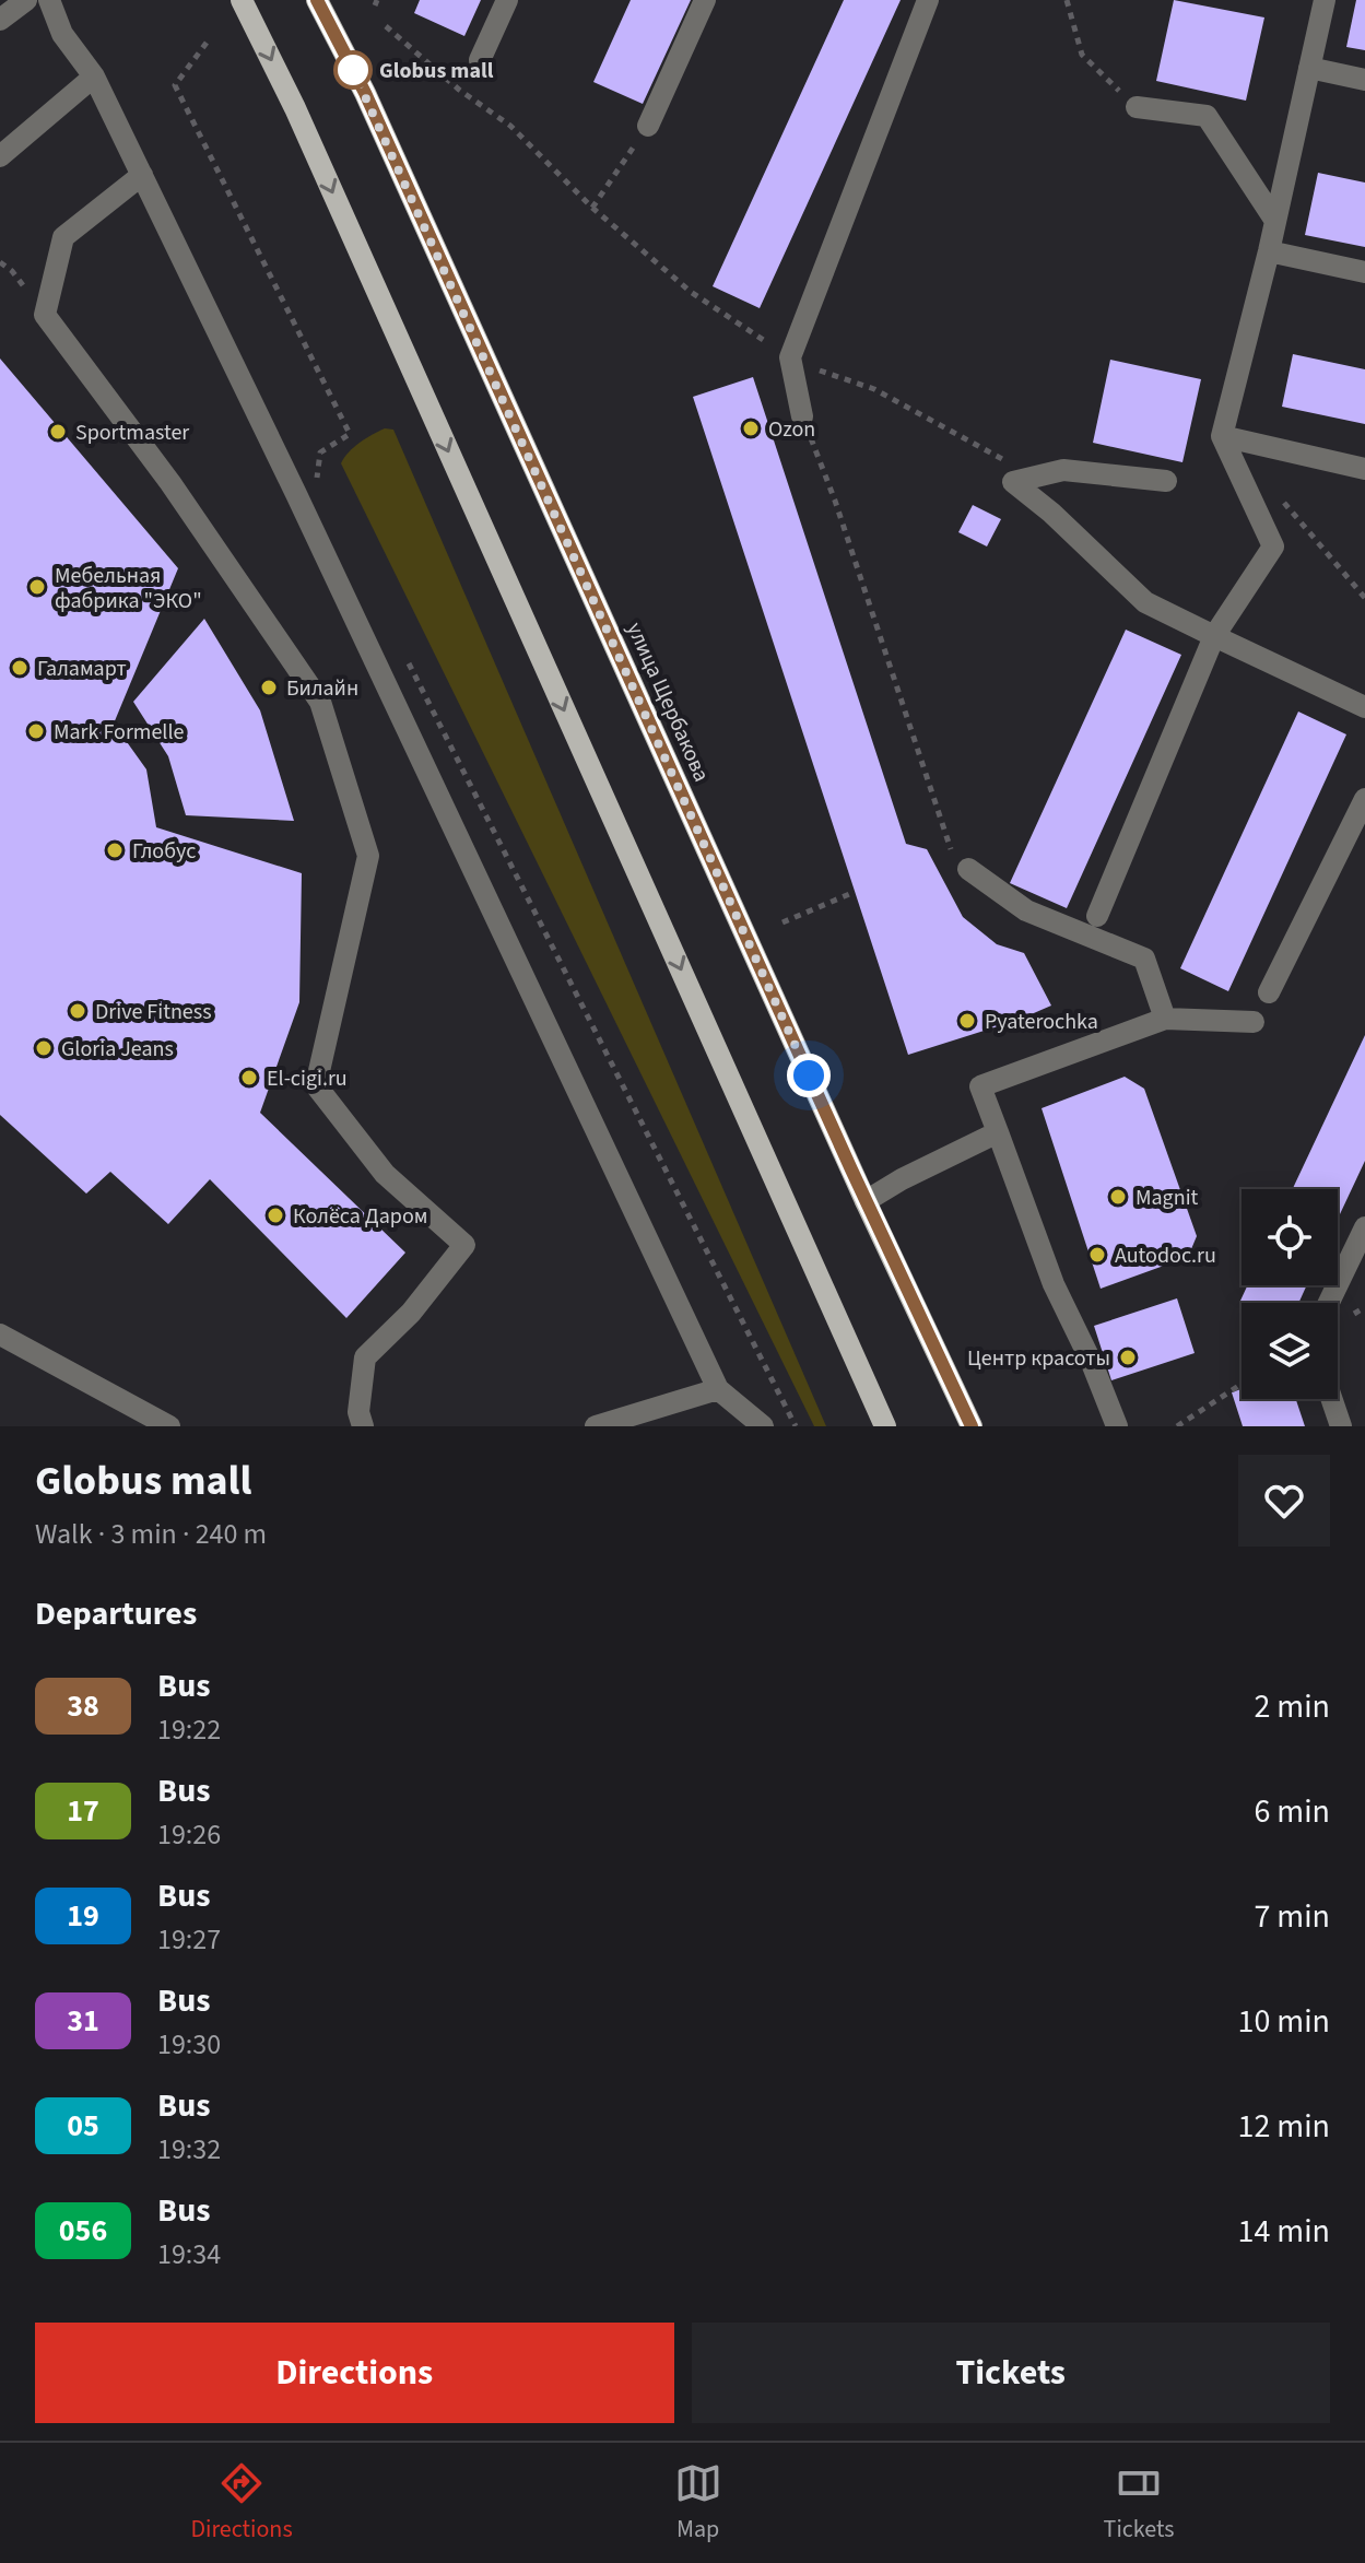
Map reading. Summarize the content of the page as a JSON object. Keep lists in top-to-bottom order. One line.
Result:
{"streets":{"main road":["улица Щербакова"]},"places":["Globus mall","Ozon","Sportmaster","Мебельная фабрика \"ЭКО\"","Галамарт","Билайн","Mark Formelle","Глобус","Drive Fitness","Pyaterochka","Gloria Jeans","El-cigi.ru","Magnit","Колёса Даром","Autodoc.ru","Центр красоты"],"lines":["bus line 38"],"page":{"heading":[["Globus mall","Walk · 3 min · 240 m"],"Departures"],"list":[{"mark":"38","name":"Bus","note":"19:22","value":"2 min"},{"mark":"17","name":"Bus","note":"19:26","value":"6 min"},{"mark":"19","name":"Bus","note":"19:27","value":"7 min"},{"mark":"31","name":"Bus","note":"19:30","value":"10 min"},{"mark":"05","name":"Bus","note":"19:32","value":"12 min"},{"mark":"056","name":"Bus","note":"19:34","value":"14 min"}],"buttons":["Directions","Tickets"],"tabs":["Directions","Map","Tickets"]}}
